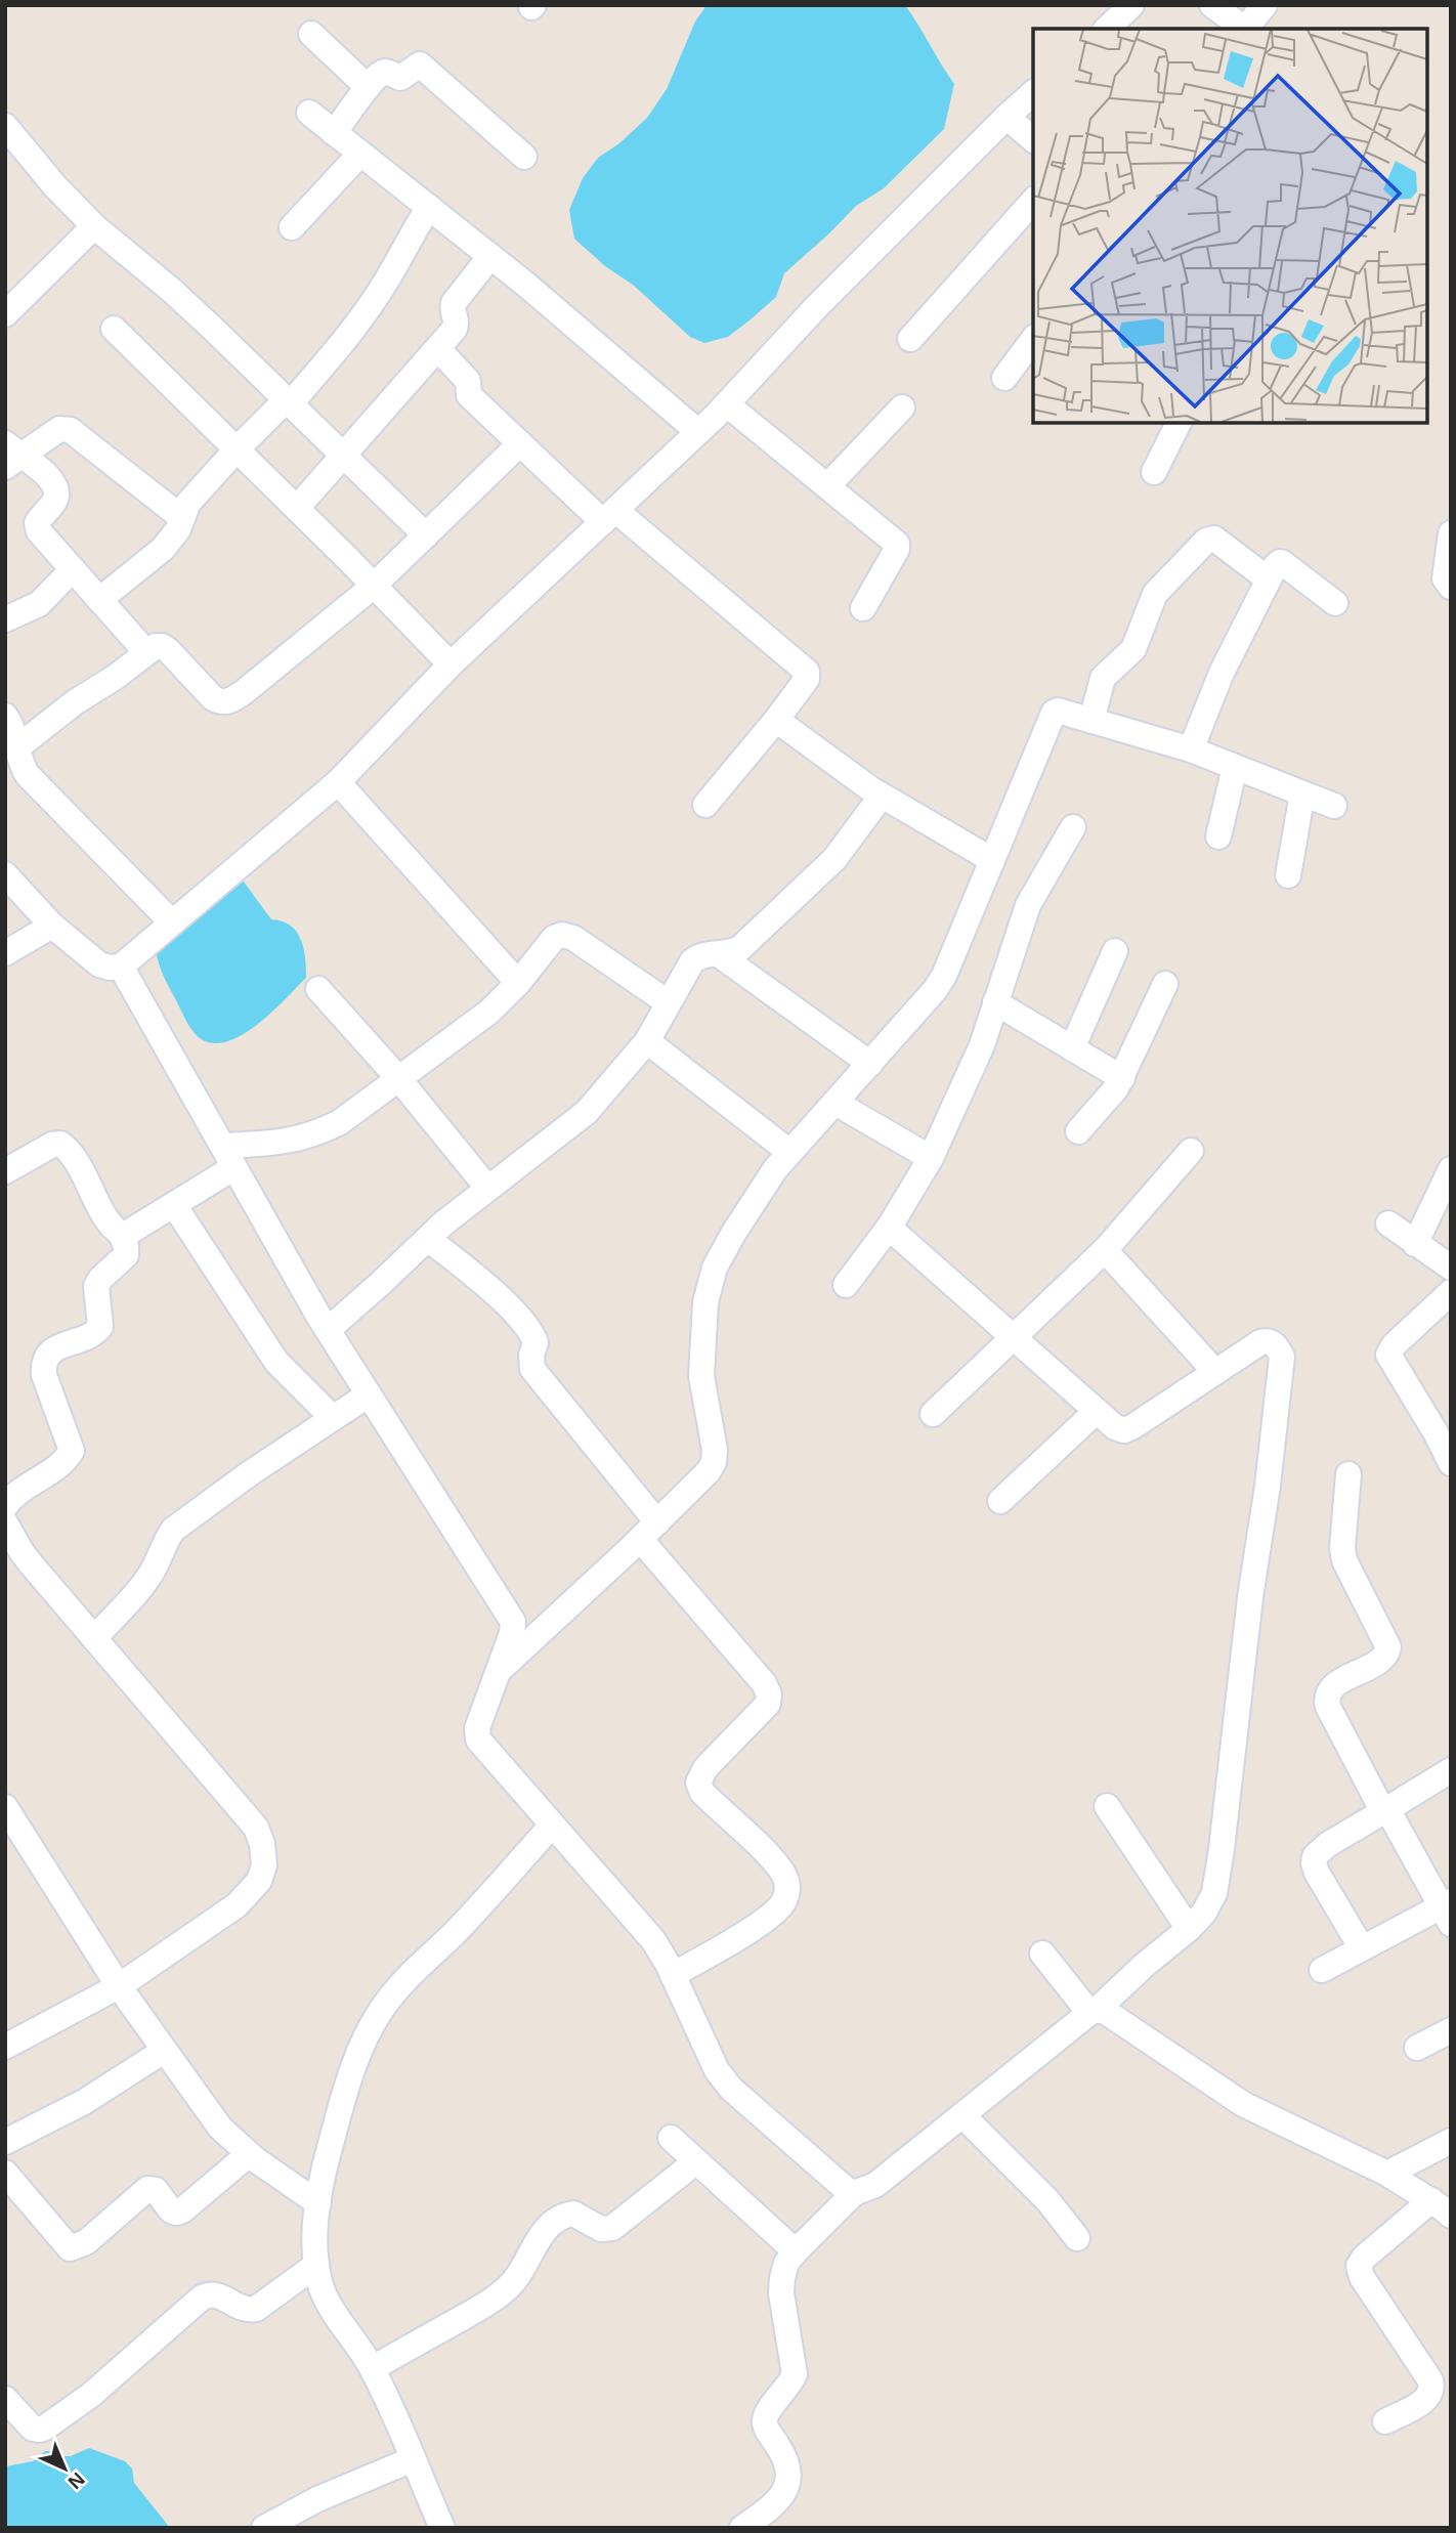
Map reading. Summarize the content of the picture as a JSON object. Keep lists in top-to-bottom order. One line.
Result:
{"north":"bottom right"}
